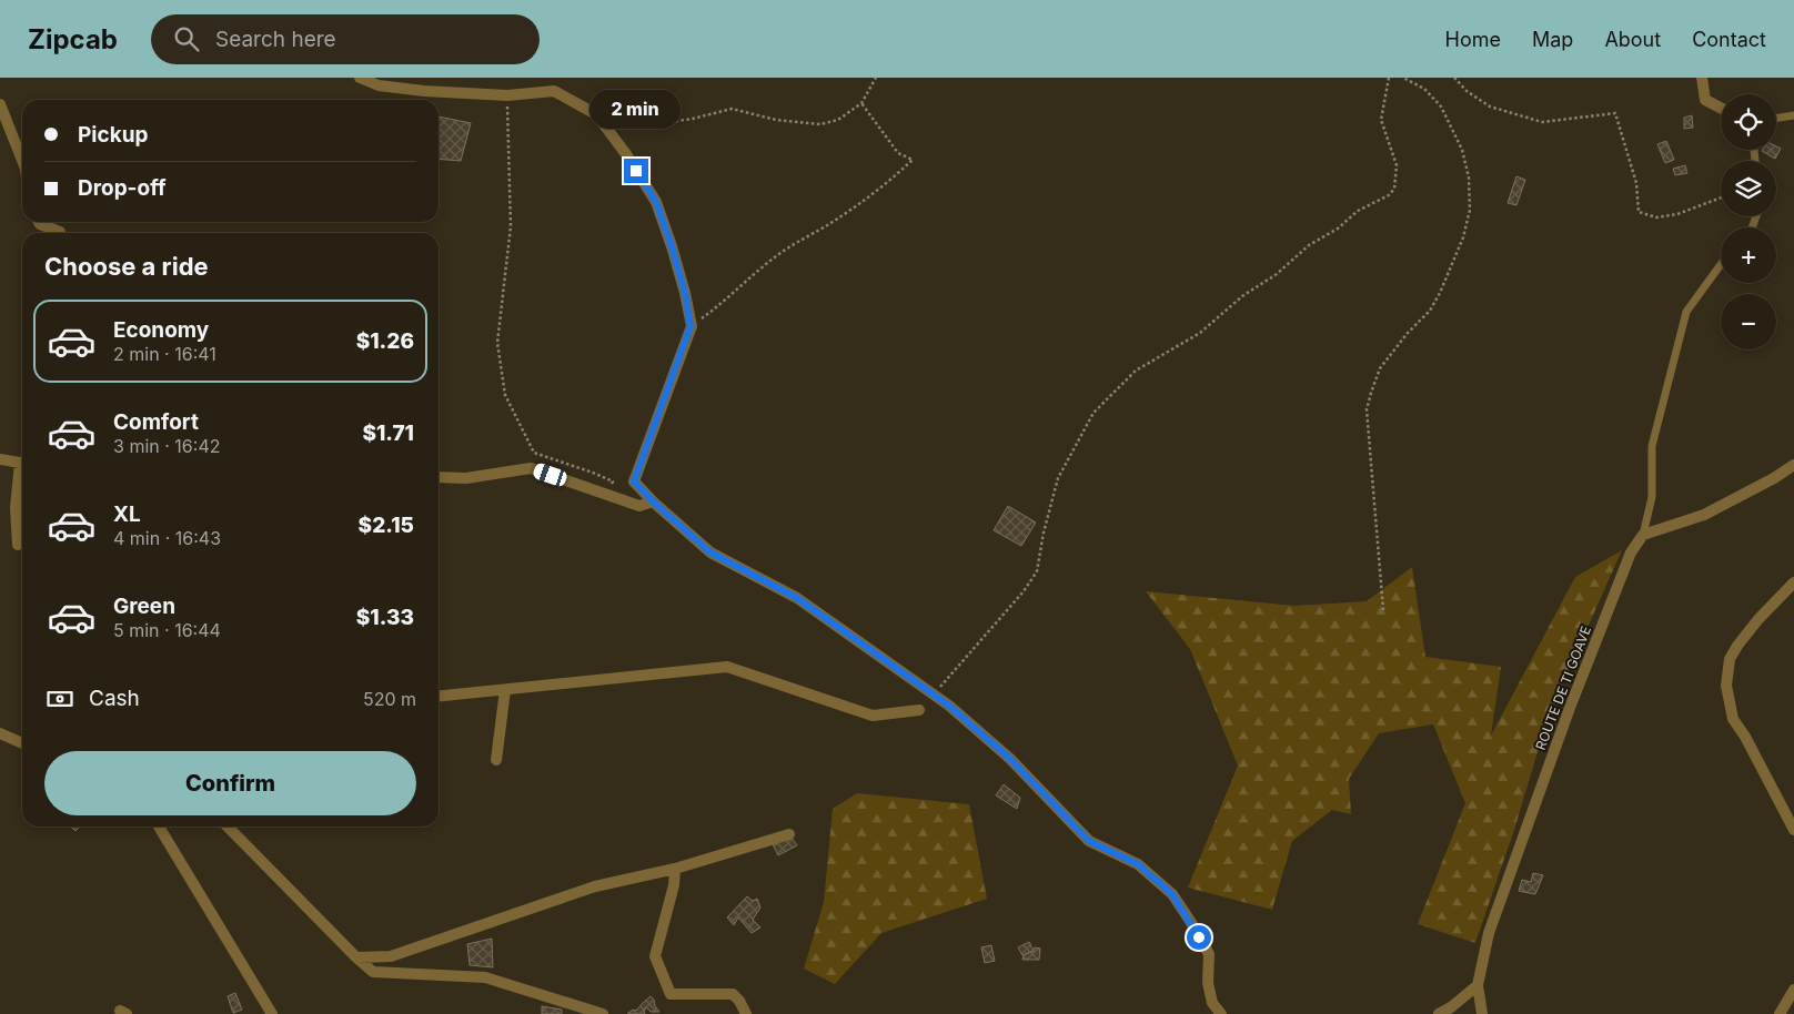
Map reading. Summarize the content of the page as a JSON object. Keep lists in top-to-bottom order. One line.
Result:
{"streets":{"street":["ROUTE DE TI GOAVE"]},"page":{"header":"Zipcab","search":"Search here","nav":["Home","Map","About","Contact"],"bubble":"2 min","map_buttons":["+","−"],"banner":["Pickup","Drop-off"],"heading":"Choose a ride","list":[{"name":"Economy","note":"2 min · 16:41","value":"$1.26"},{"name":"Comfort","note":"3 min · 16:42","value":"$1.71"},{"name":"XL","note":"4 min · 16:43","value":"$2.15"},{"name":"Green","note":"5 min · 16:44","value":"$1.33"}],"pay":["Cash","520 m"],"buttons":"Confirm"}}
